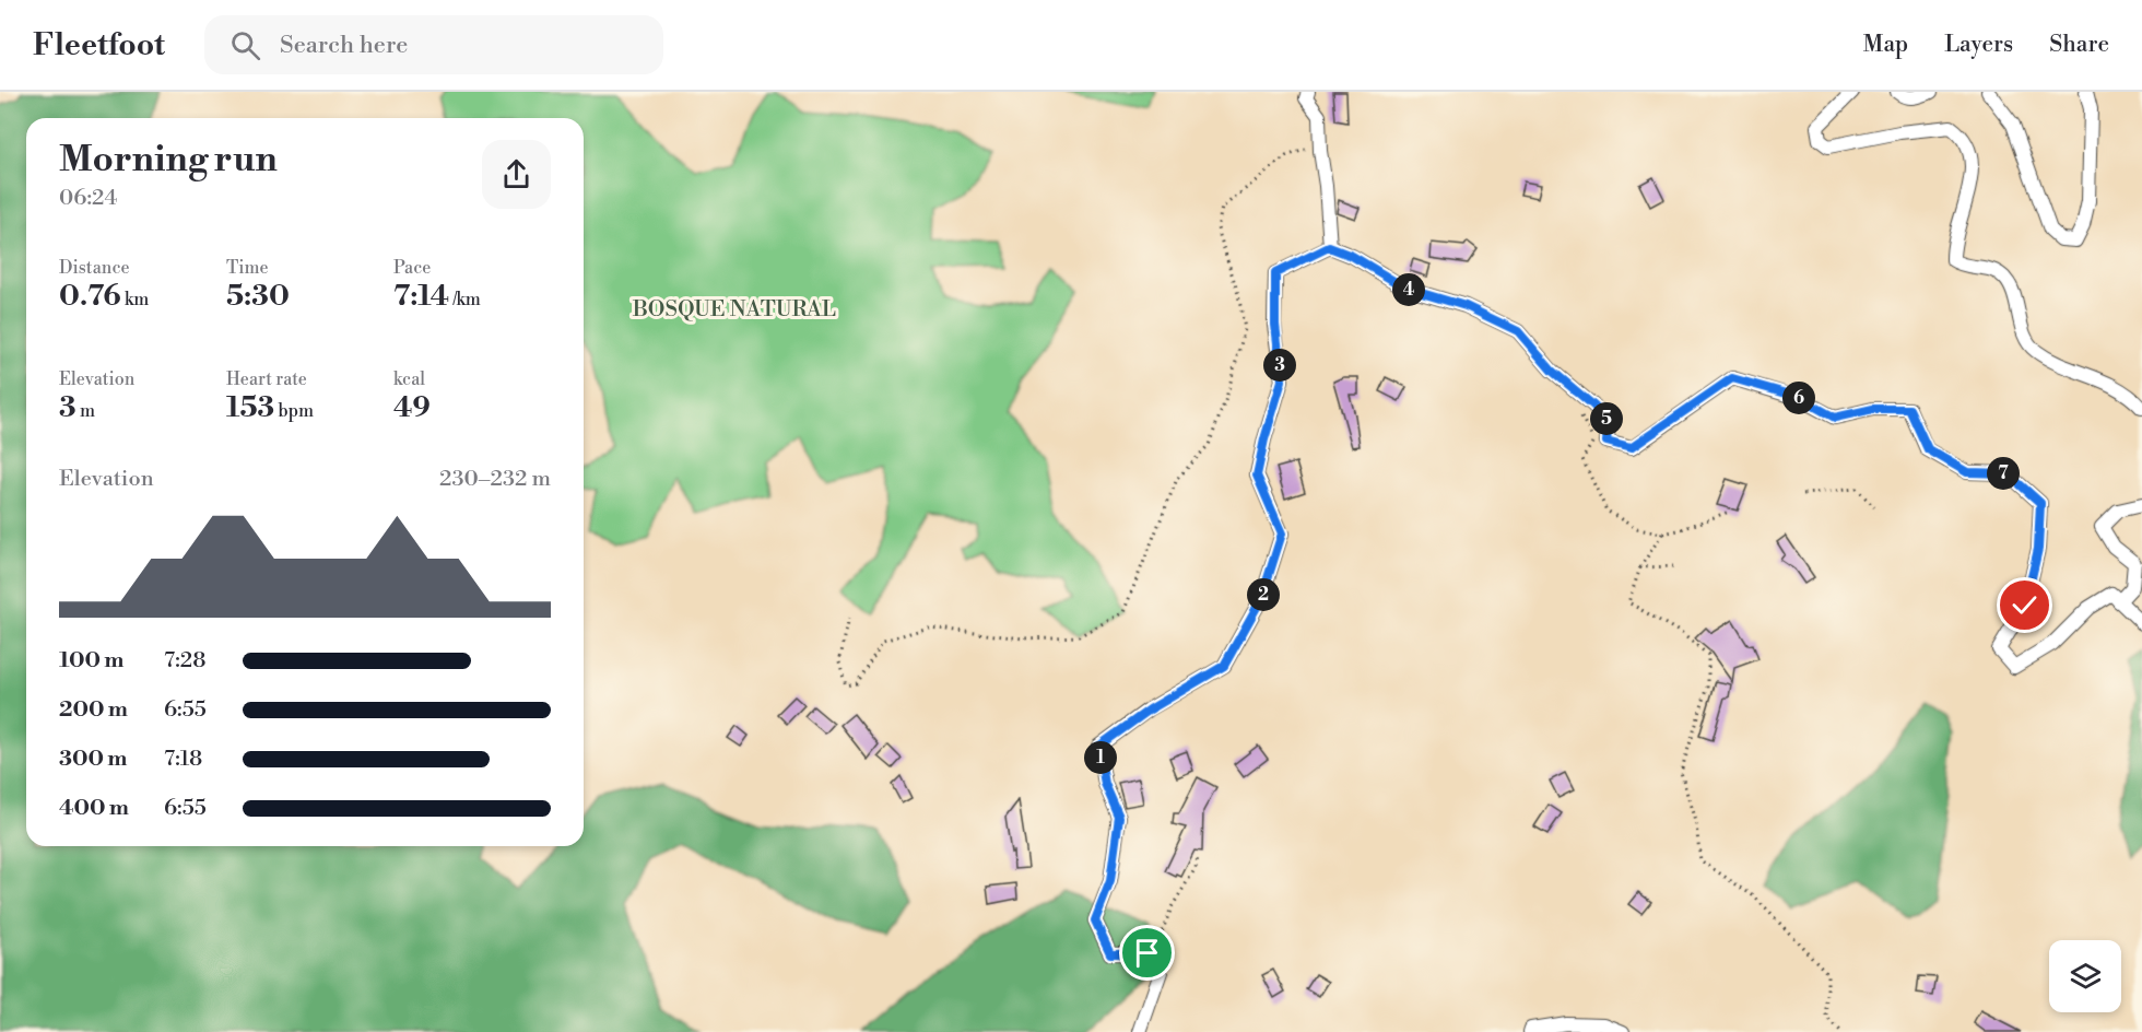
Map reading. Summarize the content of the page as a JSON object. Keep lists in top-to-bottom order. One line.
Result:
{"parks":["BOSQUE NATURAL"],"page":{"header":"Fleetfoot","search":"Search here","nav":["Map","Layers","Share"],"heading":["Morning run","06:24"],"stats":[["Distance","0.76 km"],["Time","5:30"],["Pace","7:14 /km"],["Elevation","3 m"],["Heart rate","153 bpm"],["kcal","49"]],"pins":["4","3","6","5","7","2","1"],"chart":["Elevation","230–232 m"],"list":[{"name":"100 m","note":"7:28"},{"name":"200 m","note":"6:55"},{"name":"300 m","note":"7:18"},{"name":"400 m","note":"6:55"}]}}
